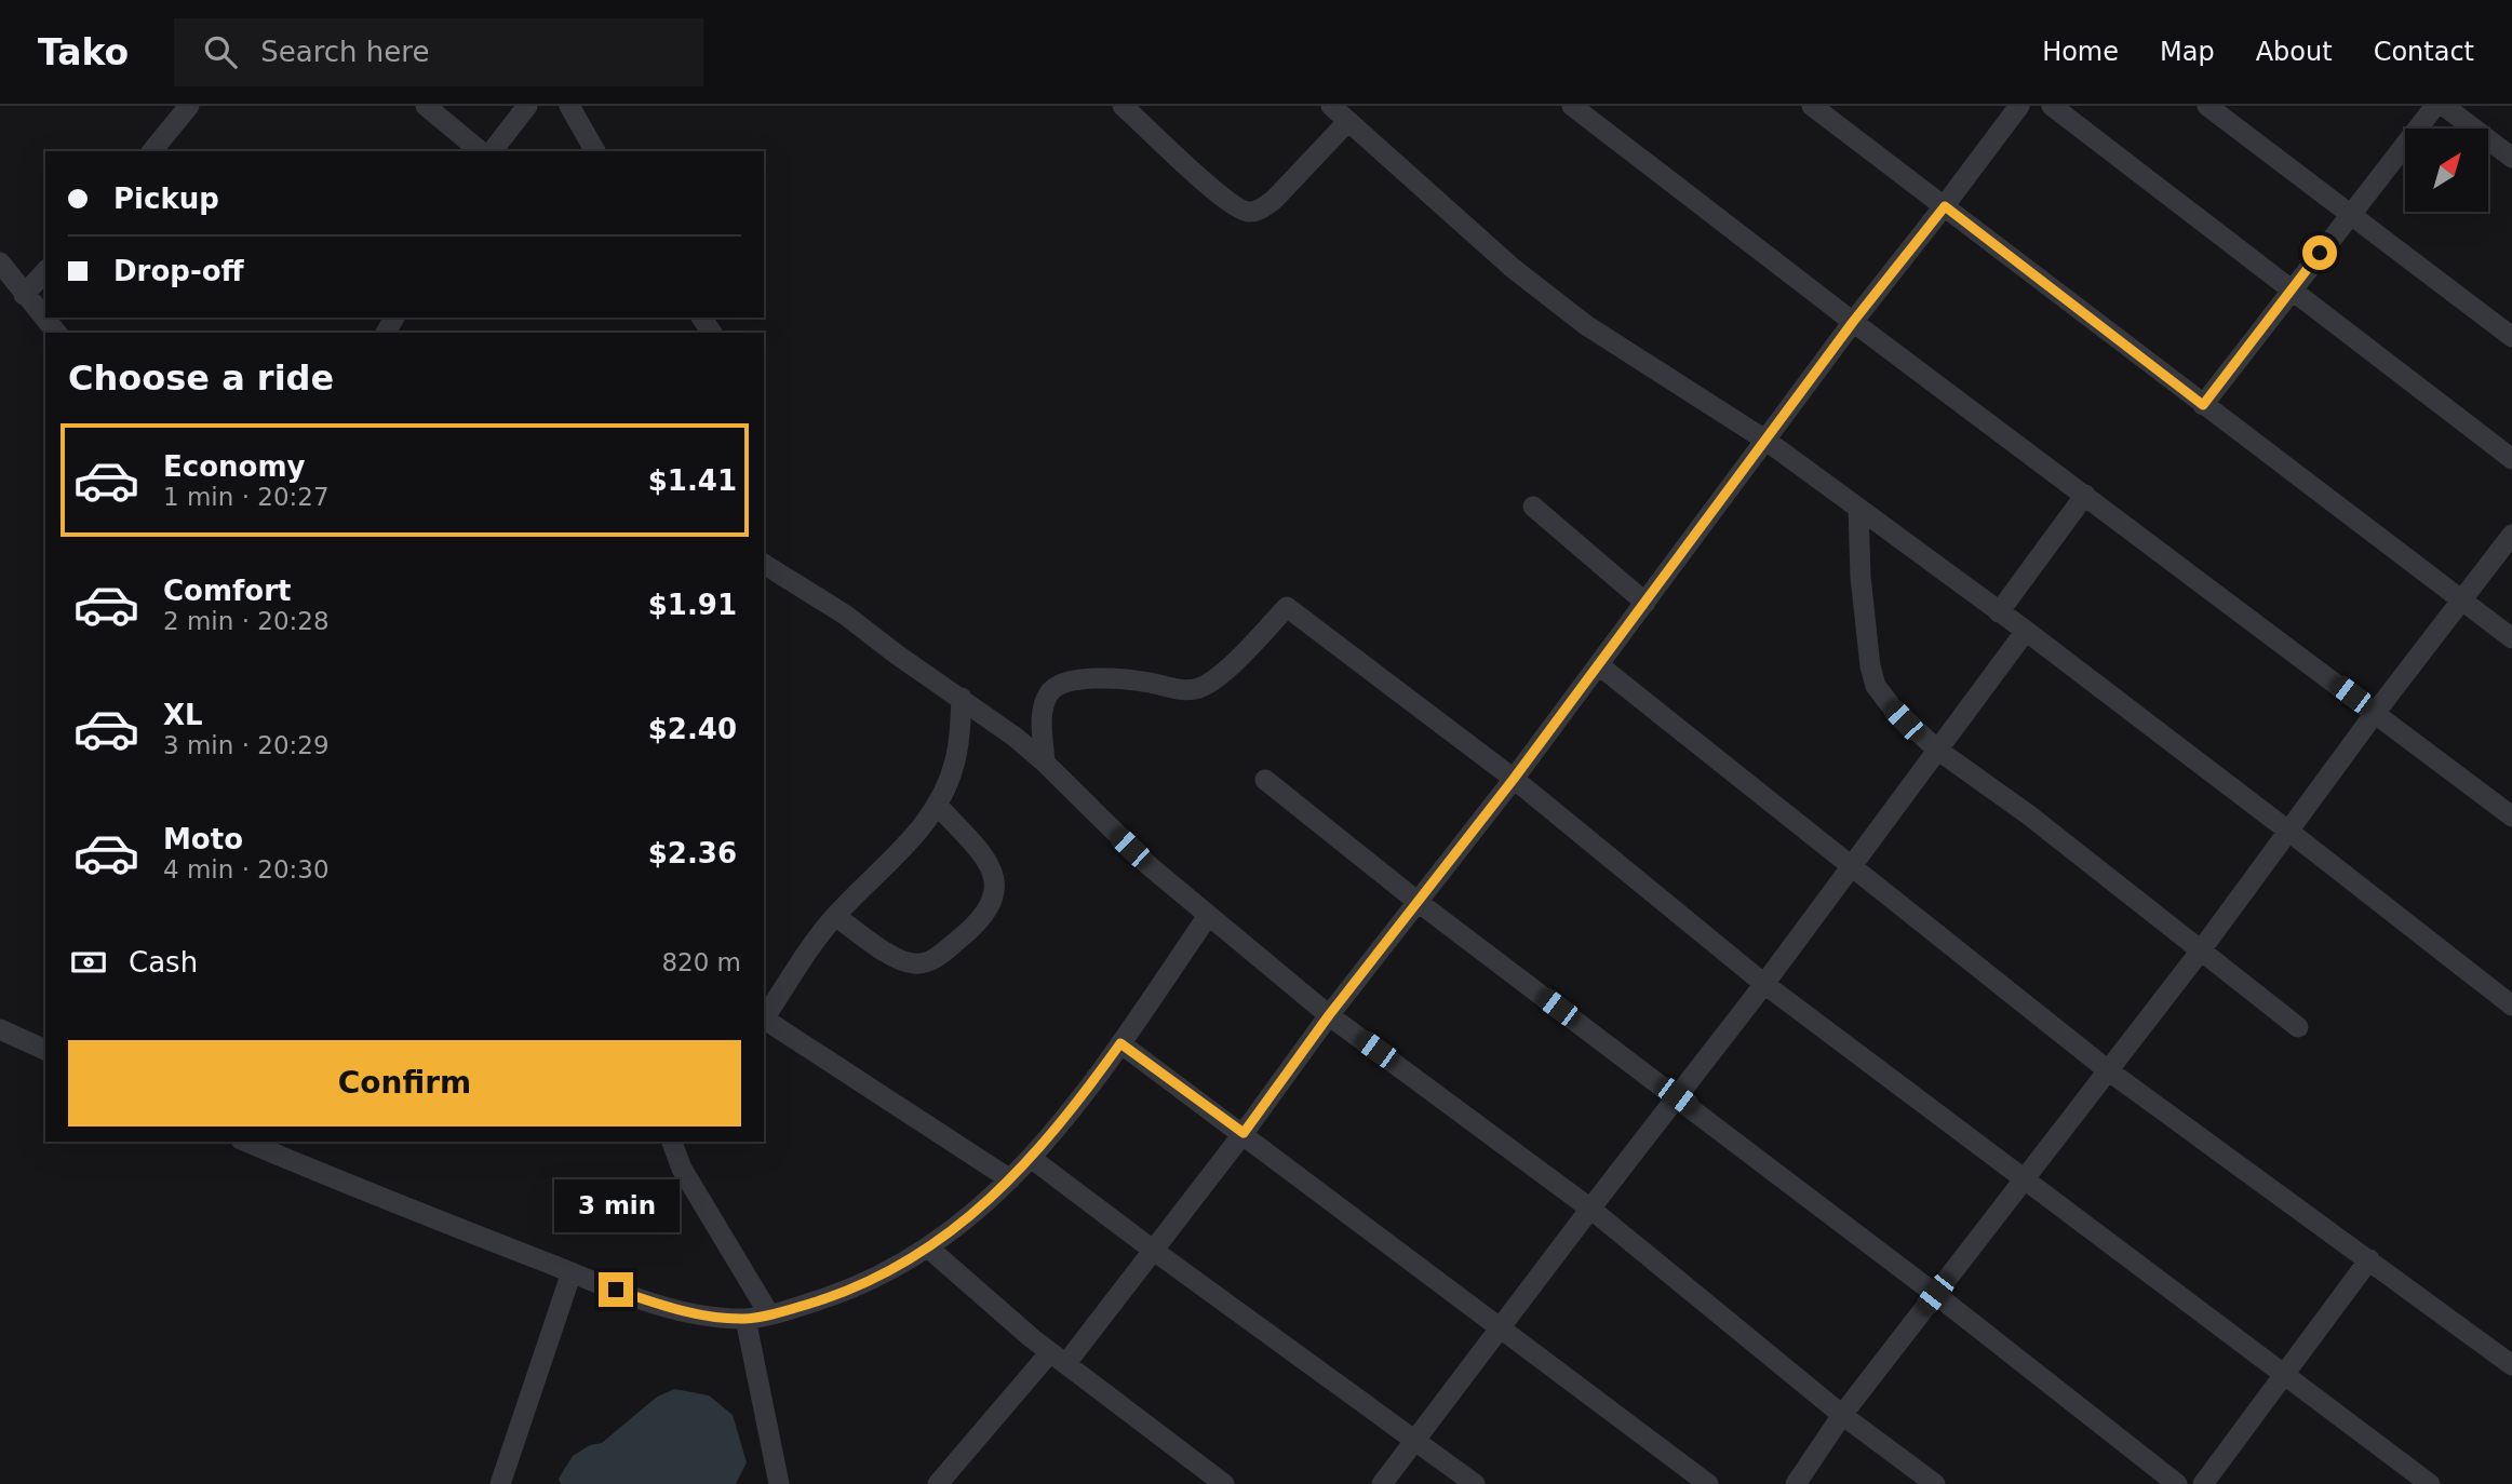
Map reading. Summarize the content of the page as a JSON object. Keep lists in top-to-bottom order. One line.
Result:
{"north":"top right","page":{"header":"Tako","search":"Search here","nav":["Home","Map","About","Contact"],"banner":["Pickup","Drop-off"],"heading":"Choose a ride","list":[{"name":"Economy","note":"1 min · 20:27","value":"$1.41"},{"name":"Comfort","note":"2 min · 20:28","value":"$1.91"},{"name":"XL","note":"3 min · 20:29","value":"$2.40"},{"name":"Moto","note":"4 min · 20:30","value":"$2.36"}],"pay":["Cash","820 m"],"buttons":"Confirm","bubble":"3 min"}}
